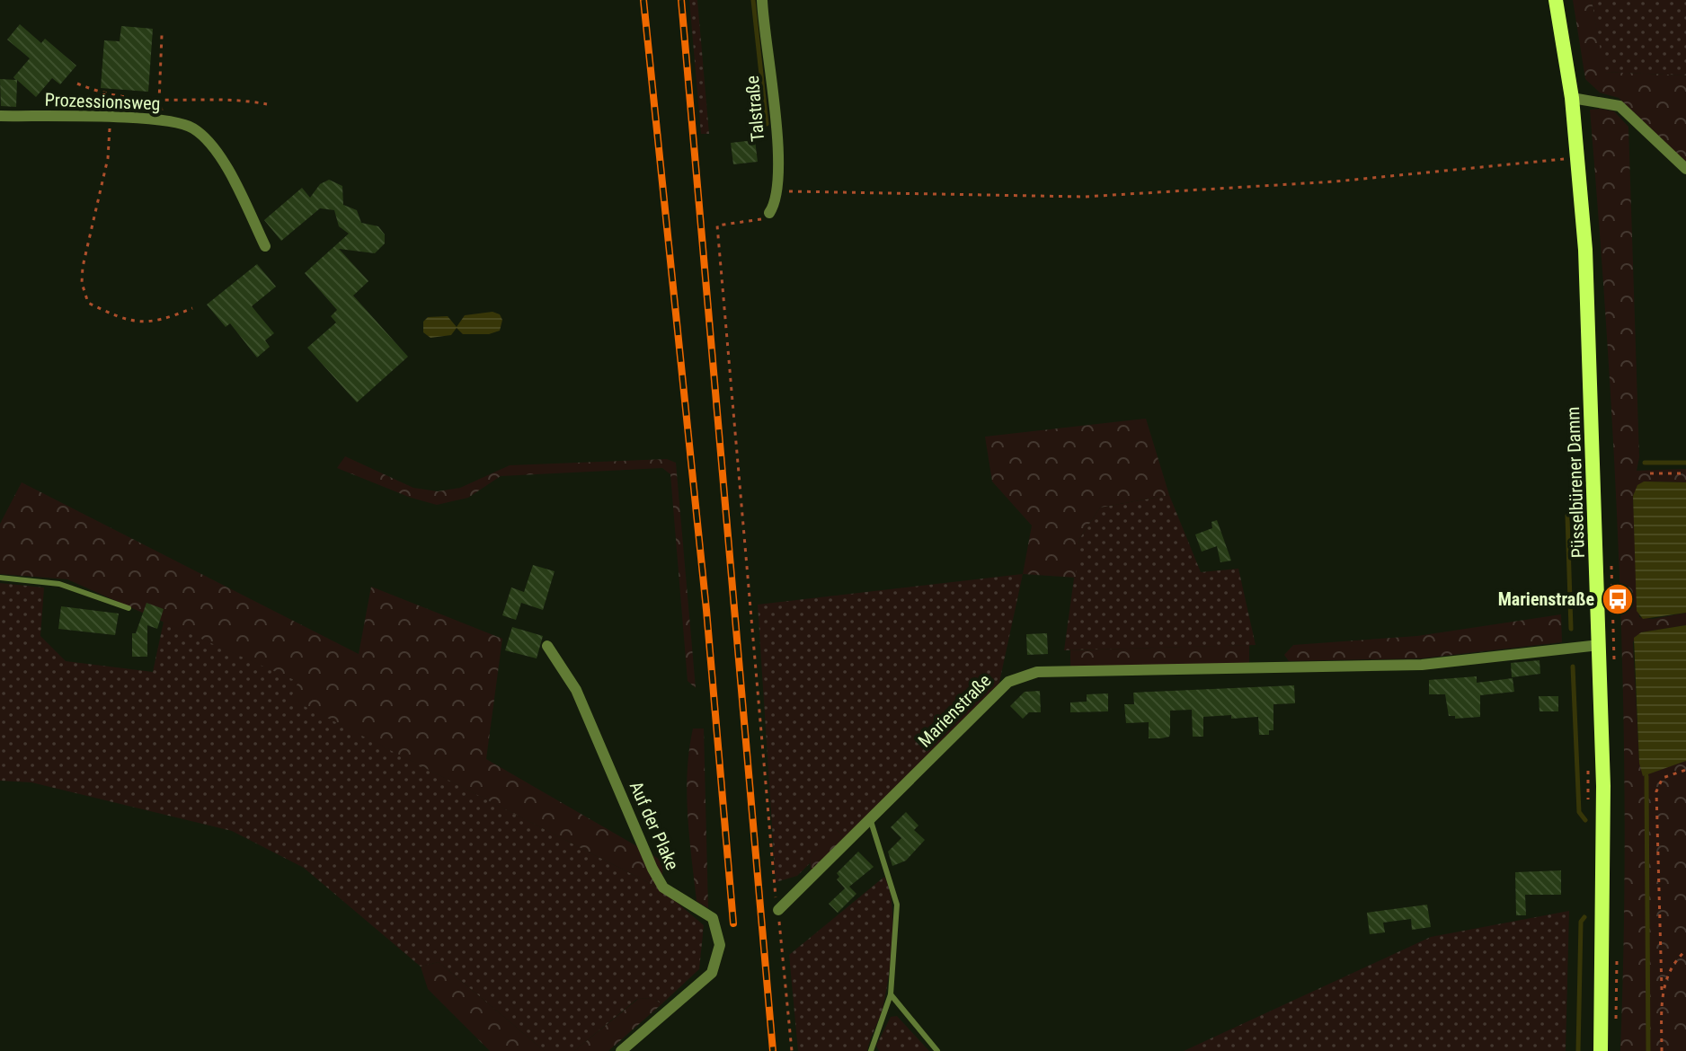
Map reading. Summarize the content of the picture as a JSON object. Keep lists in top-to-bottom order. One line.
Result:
{"streets":{"main road":["Püsselbürener Damm"],"street":["Prozessionsweg","Talstraße","Marienstraße","Auf der Plake"]},"crossings":[["Püsselbürener Damm","Marienstraße"]],"places":{"bus stop":["Marienstraße"]}}
